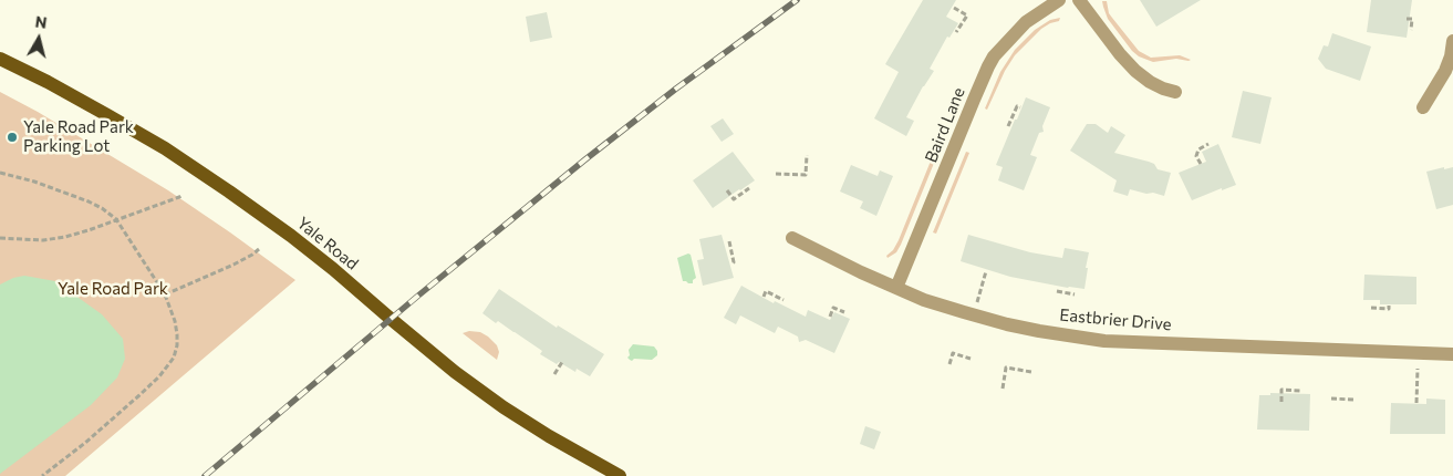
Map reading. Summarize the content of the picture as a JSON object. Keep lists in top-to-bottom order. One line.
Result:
{"streets":{"main road":["Yale Road"],"street":["Baird Lane","Eastbrier Drive"]},"crossings":[["Baird Lane","Eastbrier Drive"]],"parks":["Yale Road Park"],"places":["Yale Road Park Parking Lot"],"north":"top"}
